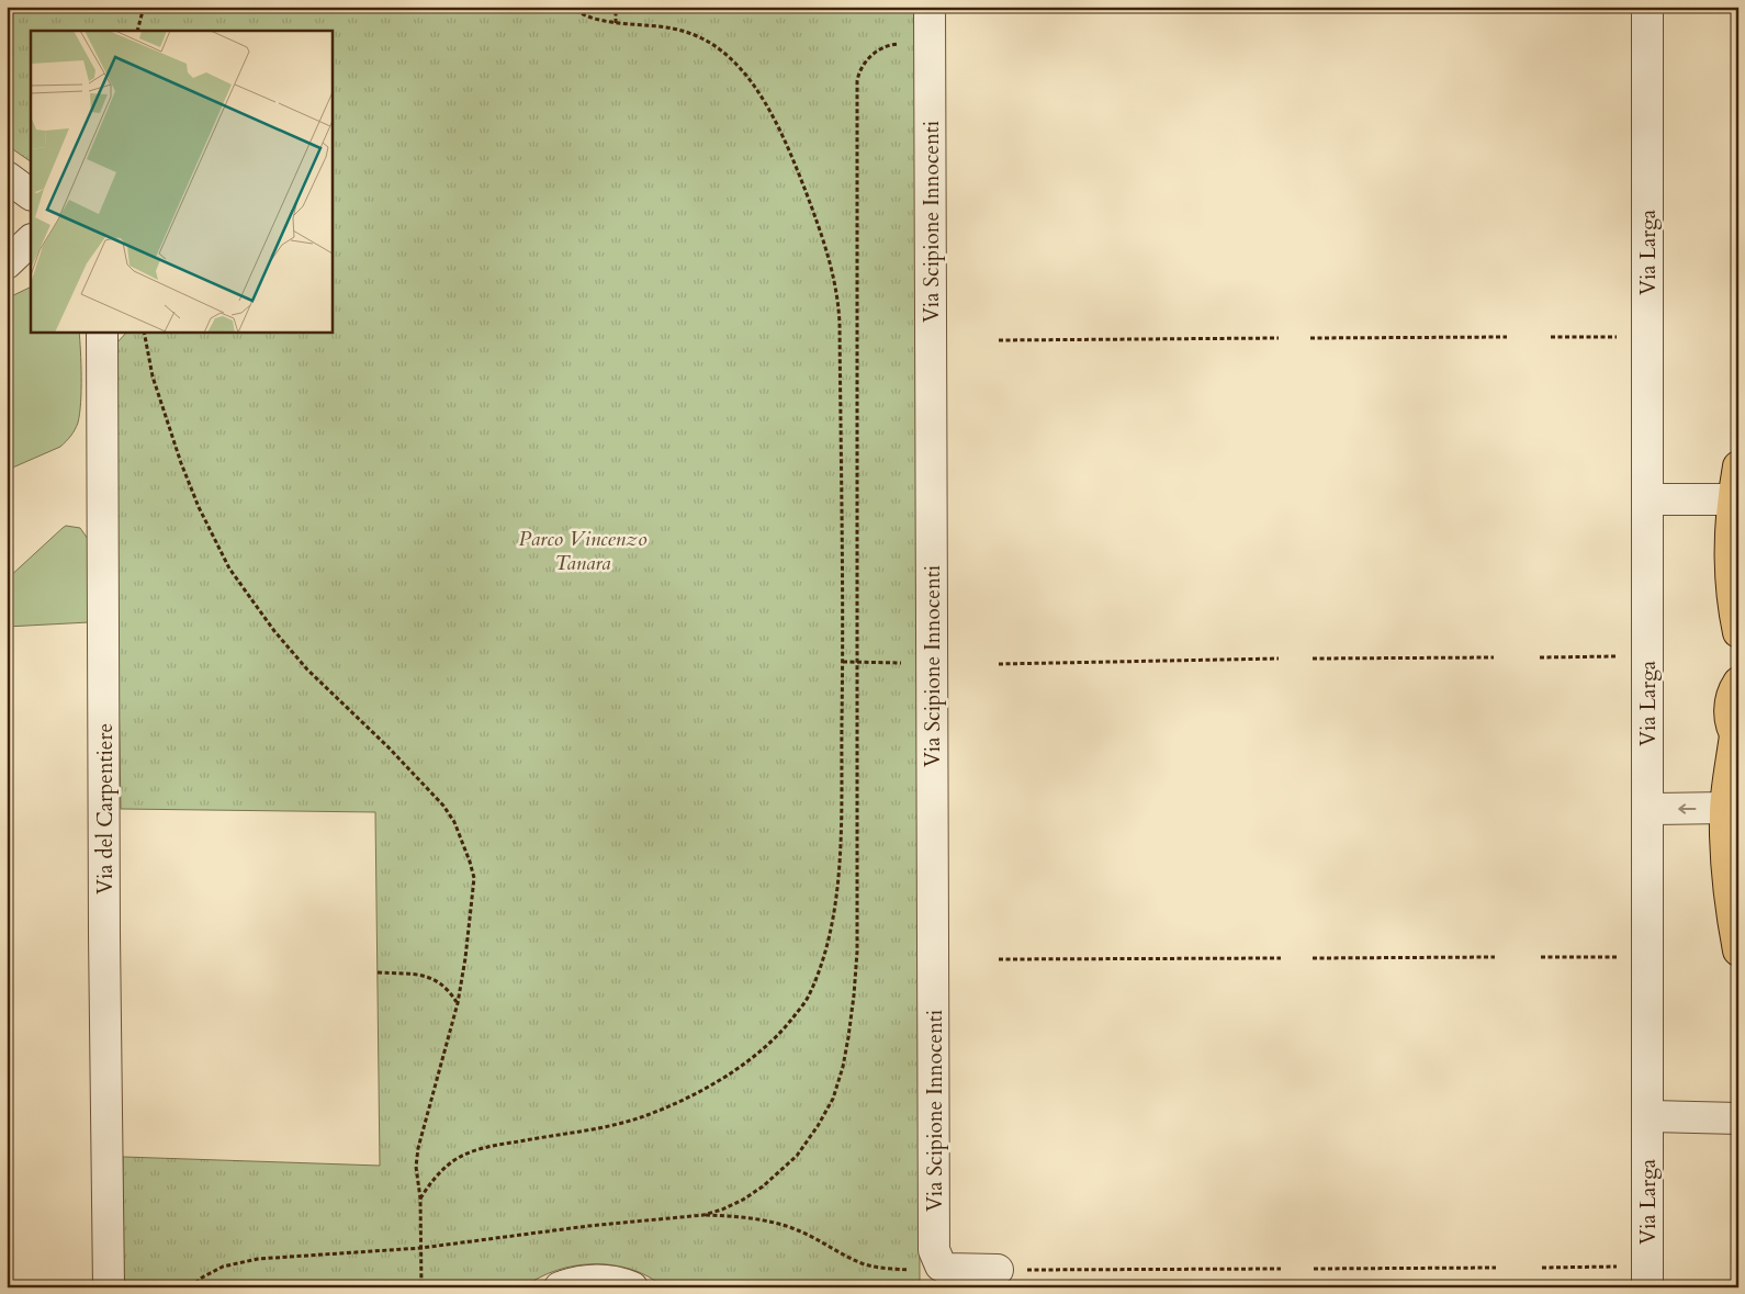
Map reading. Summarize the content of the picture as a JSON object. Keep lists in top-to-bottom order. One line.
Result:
{"streets":{"street":["Via Scipione Innocenti","Via Larga","Via del Carpentiere"]},"parks":["Parco Vincenzo Tanara"]}
